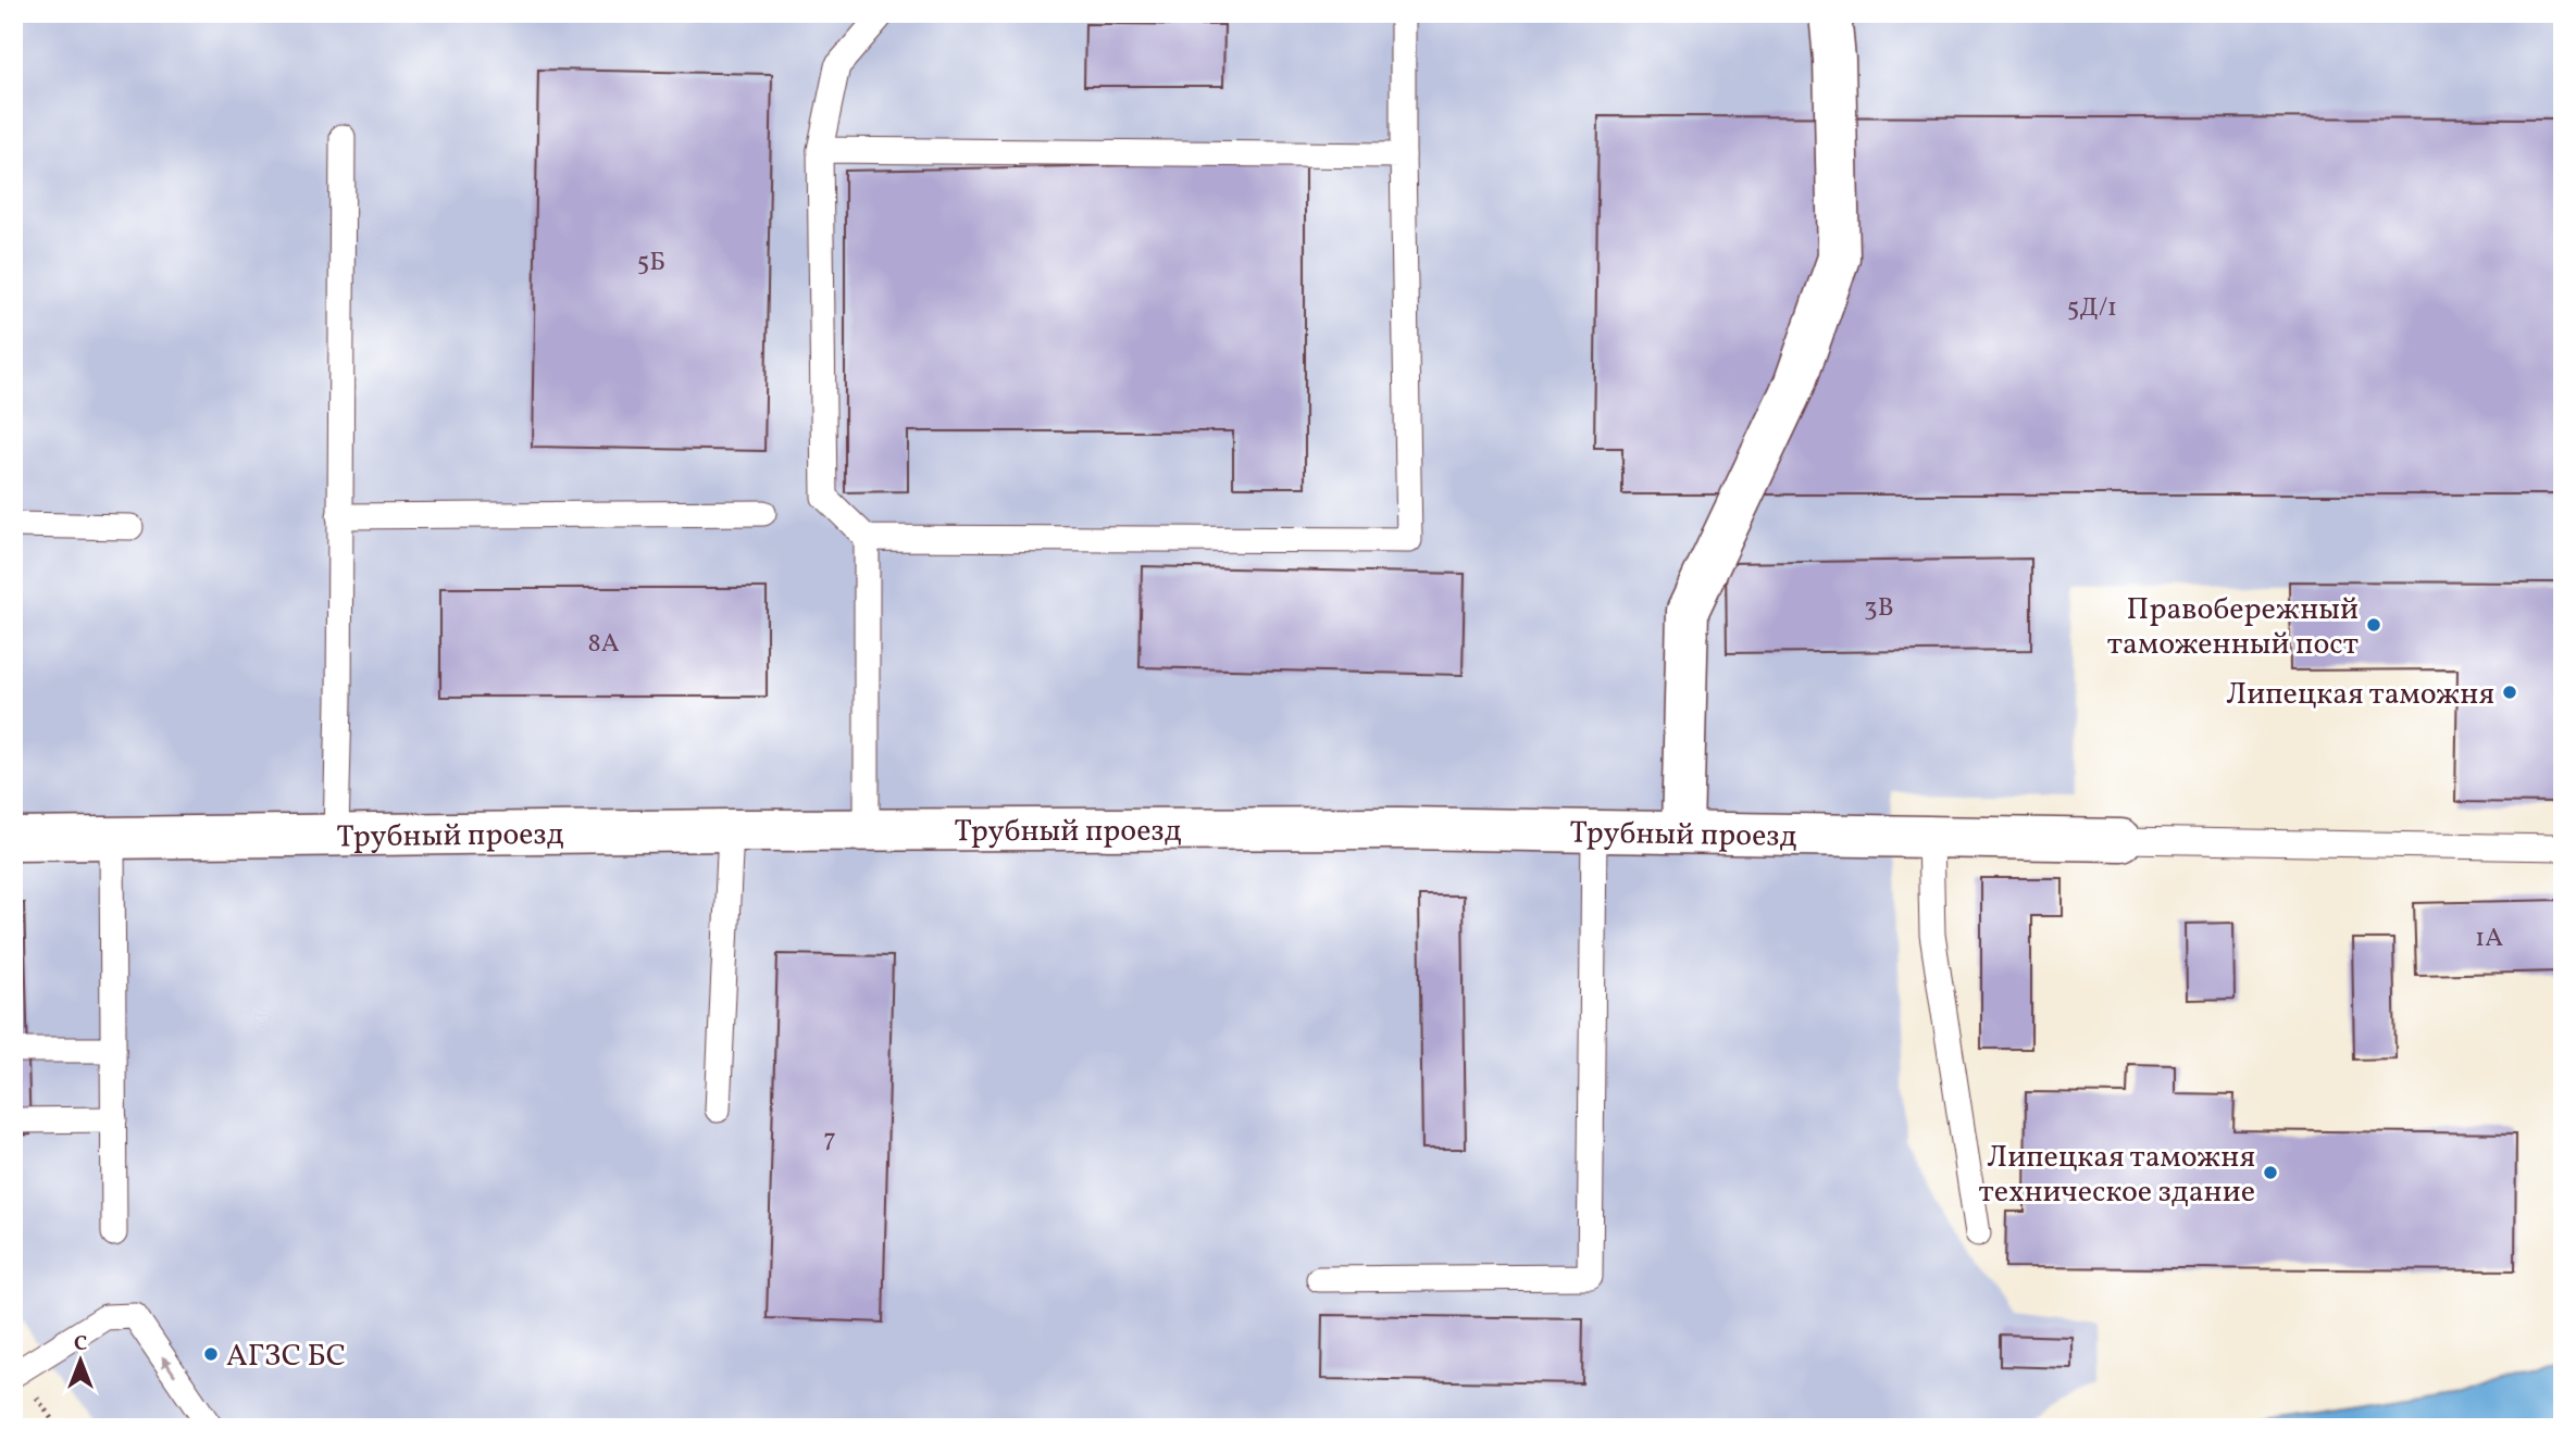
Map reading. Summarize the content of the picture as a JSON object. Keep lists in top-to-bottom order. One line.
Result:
{"streets":{"street":["Трубный проезд"]},"places":["Правобережный таможенный пост","Липецкая таможня","Липецкая таможня техническое здание","АГЗС БС"],"house_numbers":["5Б","5Д/1","3В","8А","1А","7"],"north":"top"}
